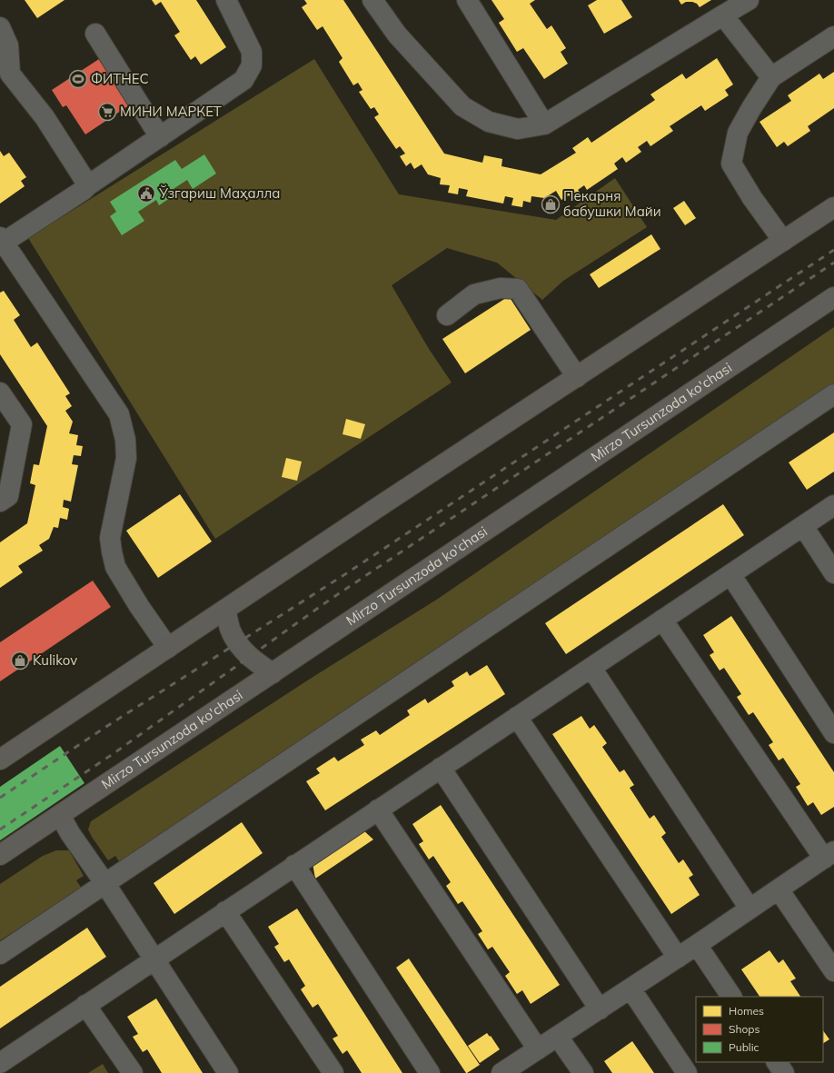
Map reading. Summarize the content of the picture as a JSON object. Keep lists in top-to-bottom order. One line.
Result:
{"streets":{"main road":["Mirzo Tursunzoda ko'chasi"]},"places":{"sports":["ФИТНЕС"],"supermarket":["МИНИ МАРКЕТ"],"public building":["Ўзгариш Маҳалла"],"shop":["Пекарня бабушки Майи","Kulikov"]},"legend":["Homes","Shops","Public"]}
